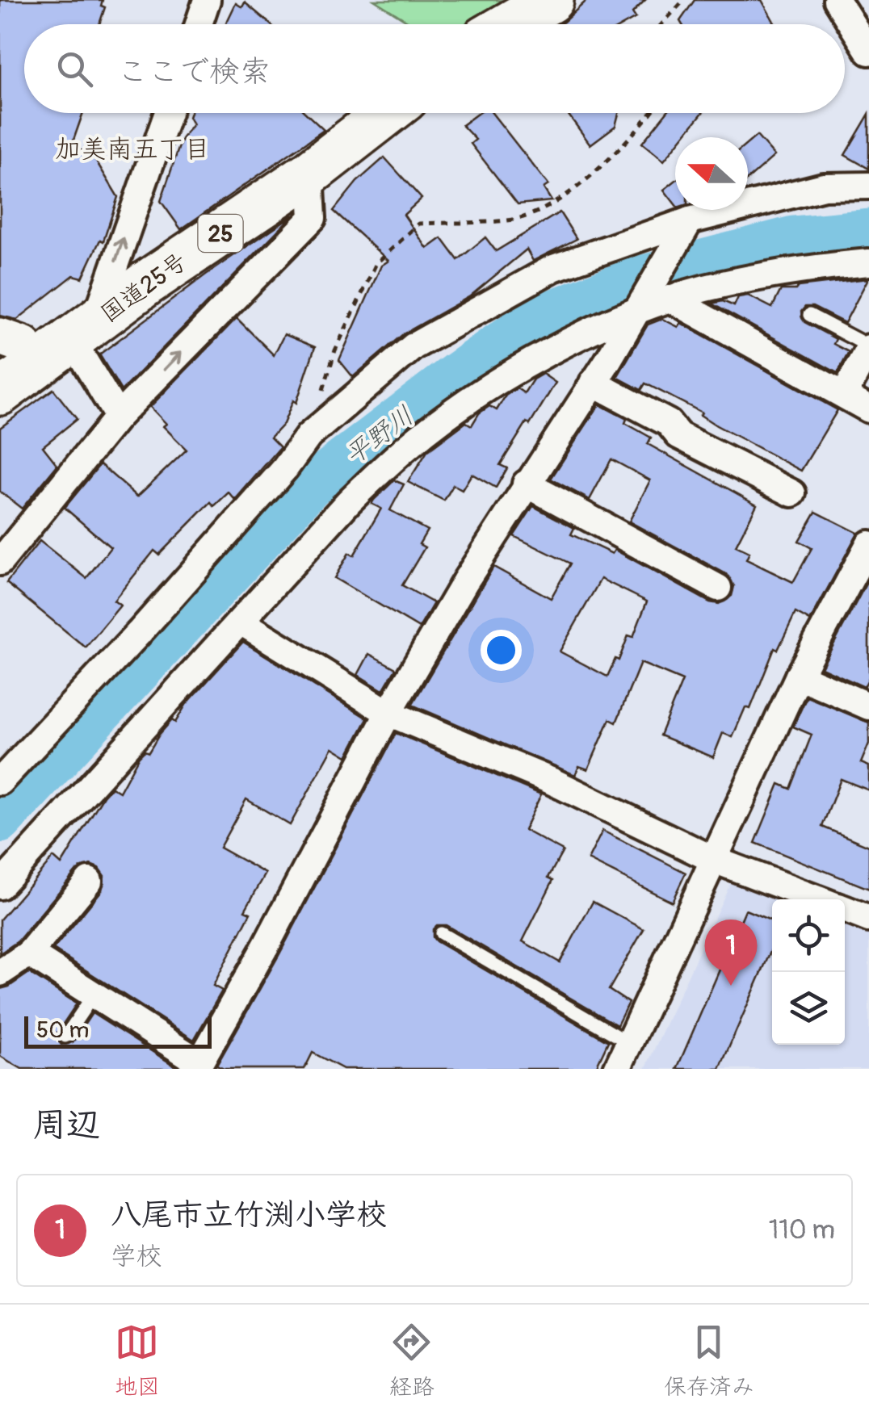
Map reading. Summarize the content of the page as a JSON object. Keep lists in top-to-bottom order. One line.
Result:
{"streets":{"highway":["25","国道25号"]},"districts":["加美南五丁目"],"water":["平野川"],"scale_bar":"50 m","north":"left","page":{"search":"ここで検索","pins":"1","scale":"50 m","heading":"周辺","list":[{"mark":"1","name":"八尾市立竹渕小学校","note":"学校","value":"110 m"}],"nav":["地図","経路","保存済み"]}}
